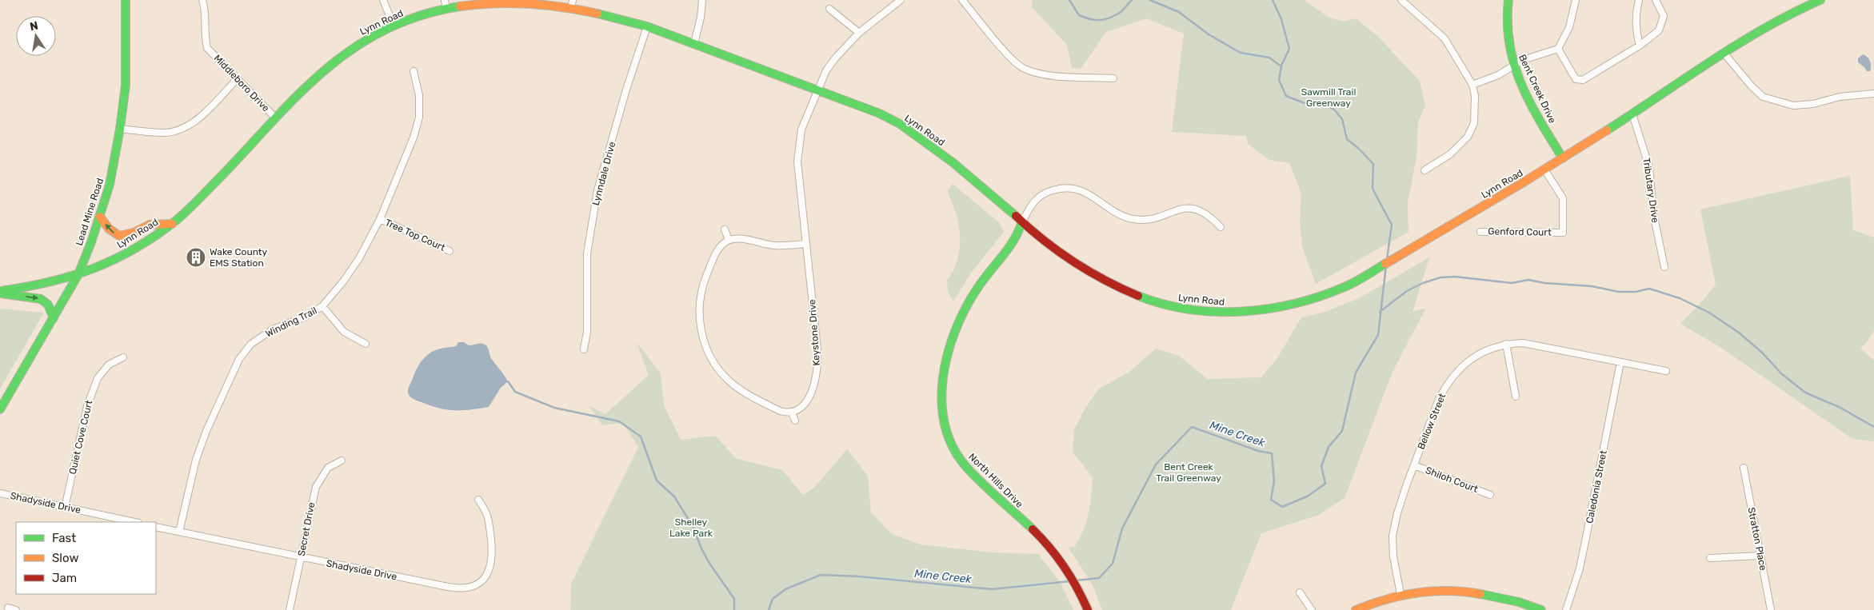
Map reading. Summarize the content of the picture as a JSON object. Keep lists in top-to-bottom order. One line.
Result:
{"streets":{"main road":["Lynn Road","Bent Creek Drive","Lead Mine Road","North Hills Drive"],"street":["Middleboro Drive","Lynndale Drive","Tributary Drive","Genford Court","Tree Top Court","Winding Trail","Keystone Drive","Bellow Street","Quiet Cove Court","Shiloh Court","Caledonia Street","Shadyside Drive","Secret Drive","Stratton Place"]},"crossings":[["Lynn Road","Middleboro Drive"],["Lynn Road","Bent Creek Drive"],["Lynn Road","Lynndale Drive"],["Lynn Road","Tributary Drive"],["Lynn Road","Lead Mine Road"],["Lynn Road","Genford Court"],["Lynn Road","Keystone Drive"],["Lynn Road","North Hills Drive"],["Tree Top Court","Winding Trail"],["Winding Trail","Shadyside Drive"],["Bellow Street","Shiloh Court"],["Bellow Street","Caledonia Street"],["Quiet Cove Court","Shadyside Drive"],["Shadyside Drive","Secret Drive"]],"water":["Mine Creek"],"parks":["Sawmill Trail Greenway","Bent Creek Trail Greenway","Shelley Lake Park"],"places":{"building":["Wake County EMS Station"]},"legend":["Fast","Slow","Jam"],"north":"top"}
